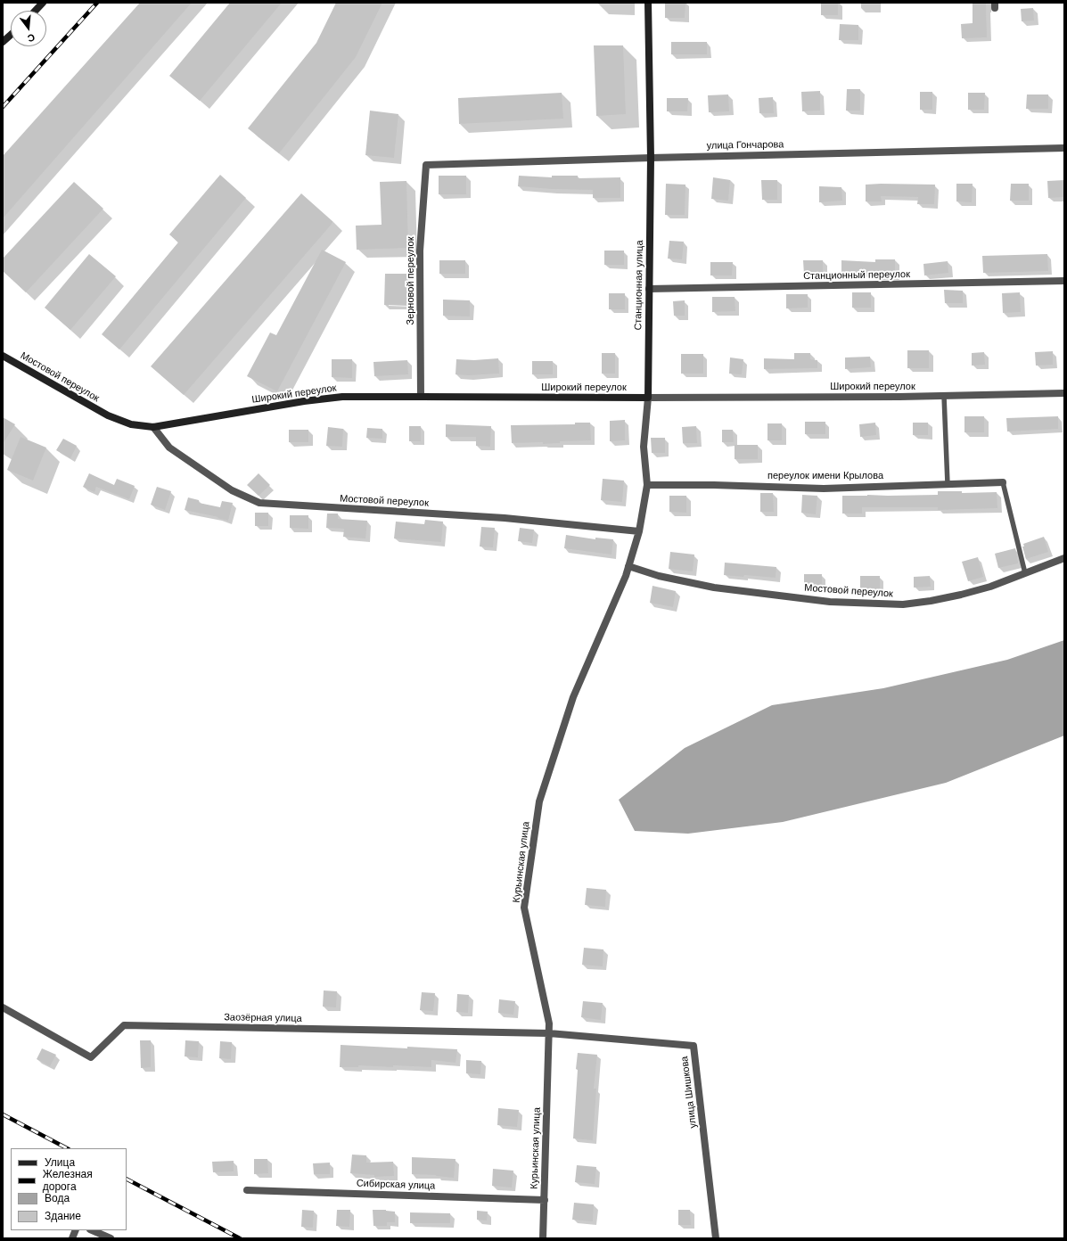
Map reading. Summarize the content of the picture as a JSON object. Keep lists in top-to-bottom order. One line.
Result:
{"streets":{"main road":["Станционная улица","Мостовой переулок","Широкий переулок"],"street":["улица Гончарова","Станционный переулок","Зерновой переулок","переулок имени Крылова","Курьинская улица","Заозёрная улица","улица Шишкова","Сибирская улица"]},"crossings":[["улица Гончарова","Зерновой переулок"],["улица Гончарова","Станционная улица"],["Станционный переулок","Станционная улица"],["Зерновой переулок","Широкий переулок"],["Станционная улица","Мостовой переулок"],["Станционная улица","Широкий переулок"],["Станционная улица","переулок имени Крылова"],["Станционная улица","Курьинская улица"],["Мостовой переулок","Широкий переулок"],["Мостовой переулок","Курьинская улица"],["Курьинская улица","Заозёрная улица"],["Курьинская улица","улица Шишкова"],["Курьинская улица","Сибирская улица"],["Заозёрная улица","улица Шишкова"]],"legend":["Улица","Железная дорога","Вода","Здание"],"north":"bottom"}
